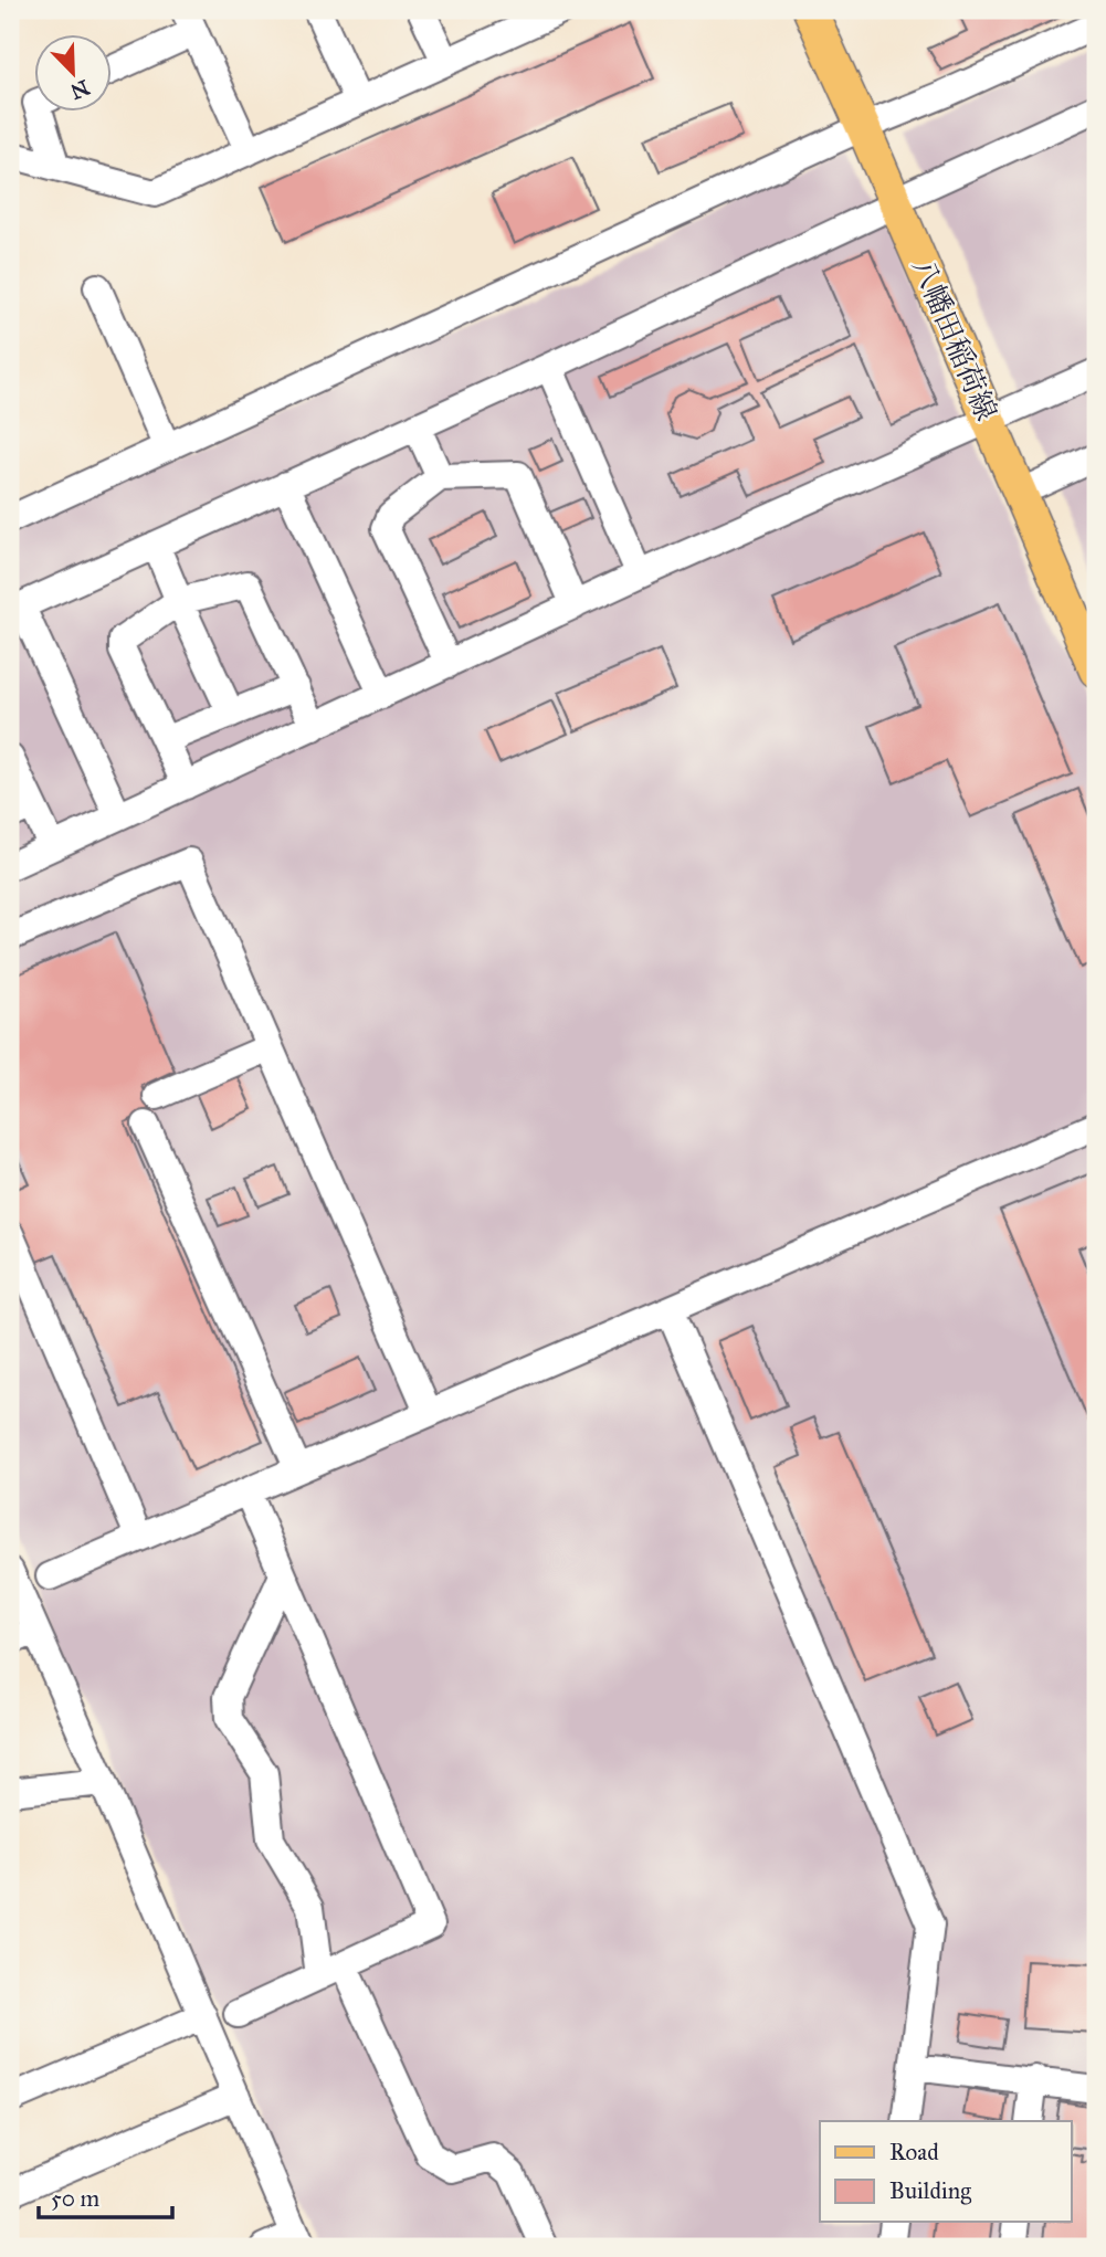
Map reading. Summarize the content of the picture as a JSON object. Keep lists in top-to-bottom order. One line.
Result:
{"streets":{"main road":["八幡田稲荷線"]},"legend":["Road","Building"],"scale_bar":"50 m","north":"bottom right"}
